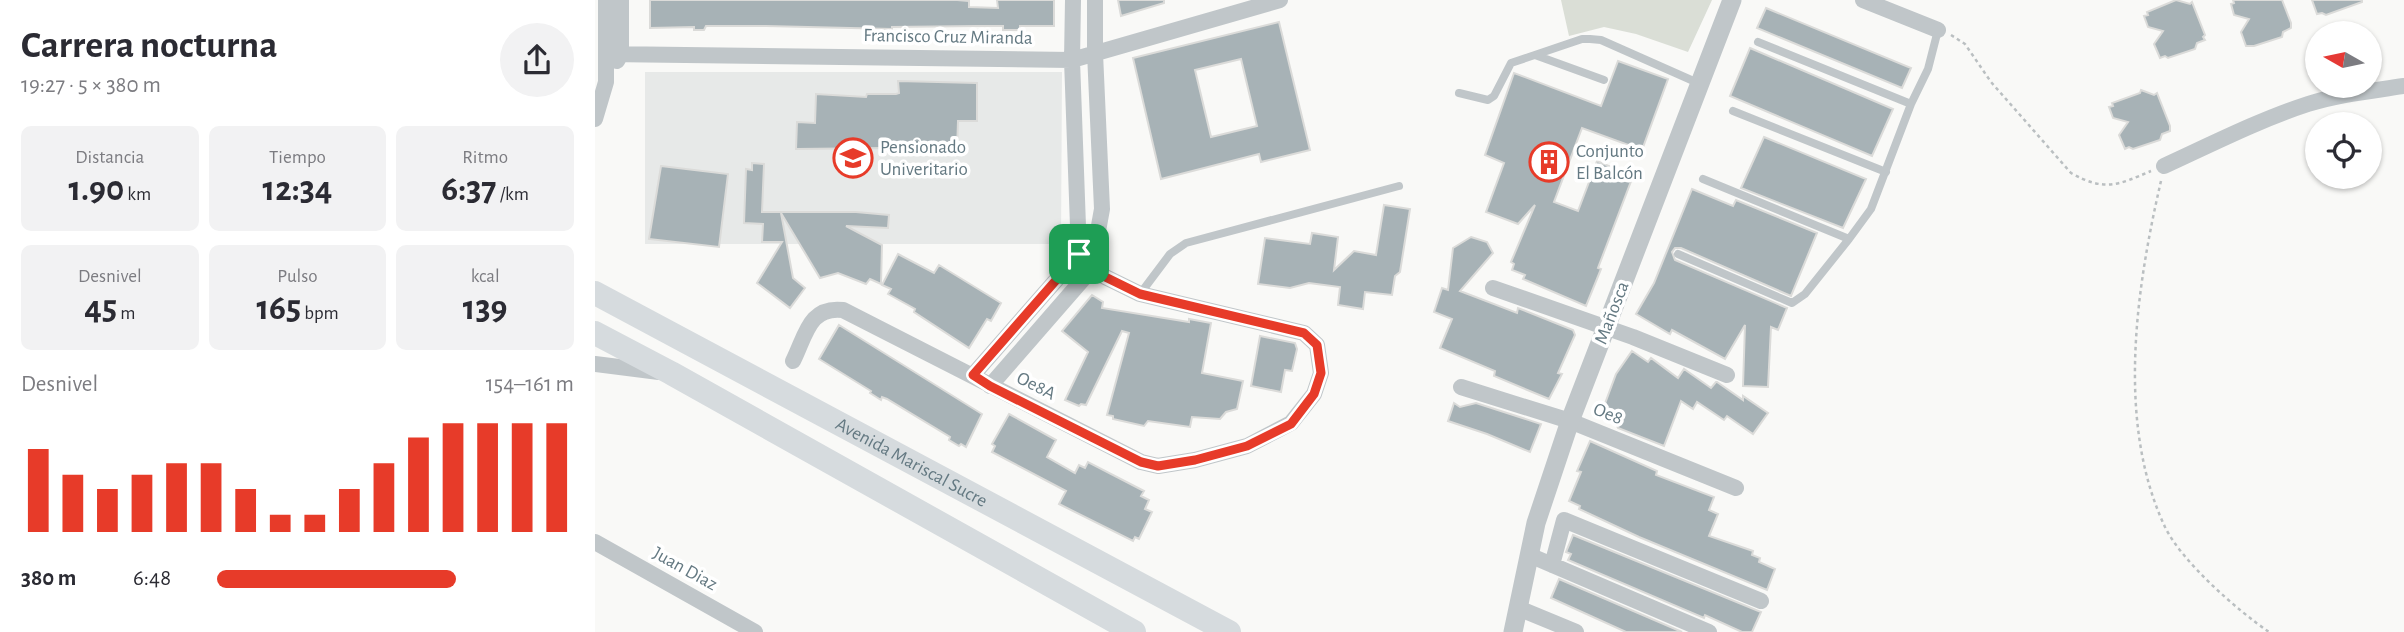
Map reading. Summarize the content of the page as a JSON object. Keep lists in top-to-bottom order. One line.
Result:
{"streets":{"main road":["Avenida Mariscal Sucre"],"street":["Francisco Cruz Miranda","Mañosca","Oe8A","Oe8","Juan Diaz"]},"crossings":[["Mañosca","Oe8"]],"places":{"school or university":["Pensionado Univeritario"],"building":["Conjunto El Balcón"]},"north":"left","page":{"heading":["Carrera nocturna","19:27 · 5 × 380 m"],"stats":[["Distancia","1.90 km"],["Tiempo","12:34"],["Ritmo","6:37 /km"],["Desnivel","45 m"],["Pulso","165 bpm"],["kcal","139"]],"chart":["Desnivel","154–161 m"],"list":[{"name":"380 m","note":"6:48"}]}}
